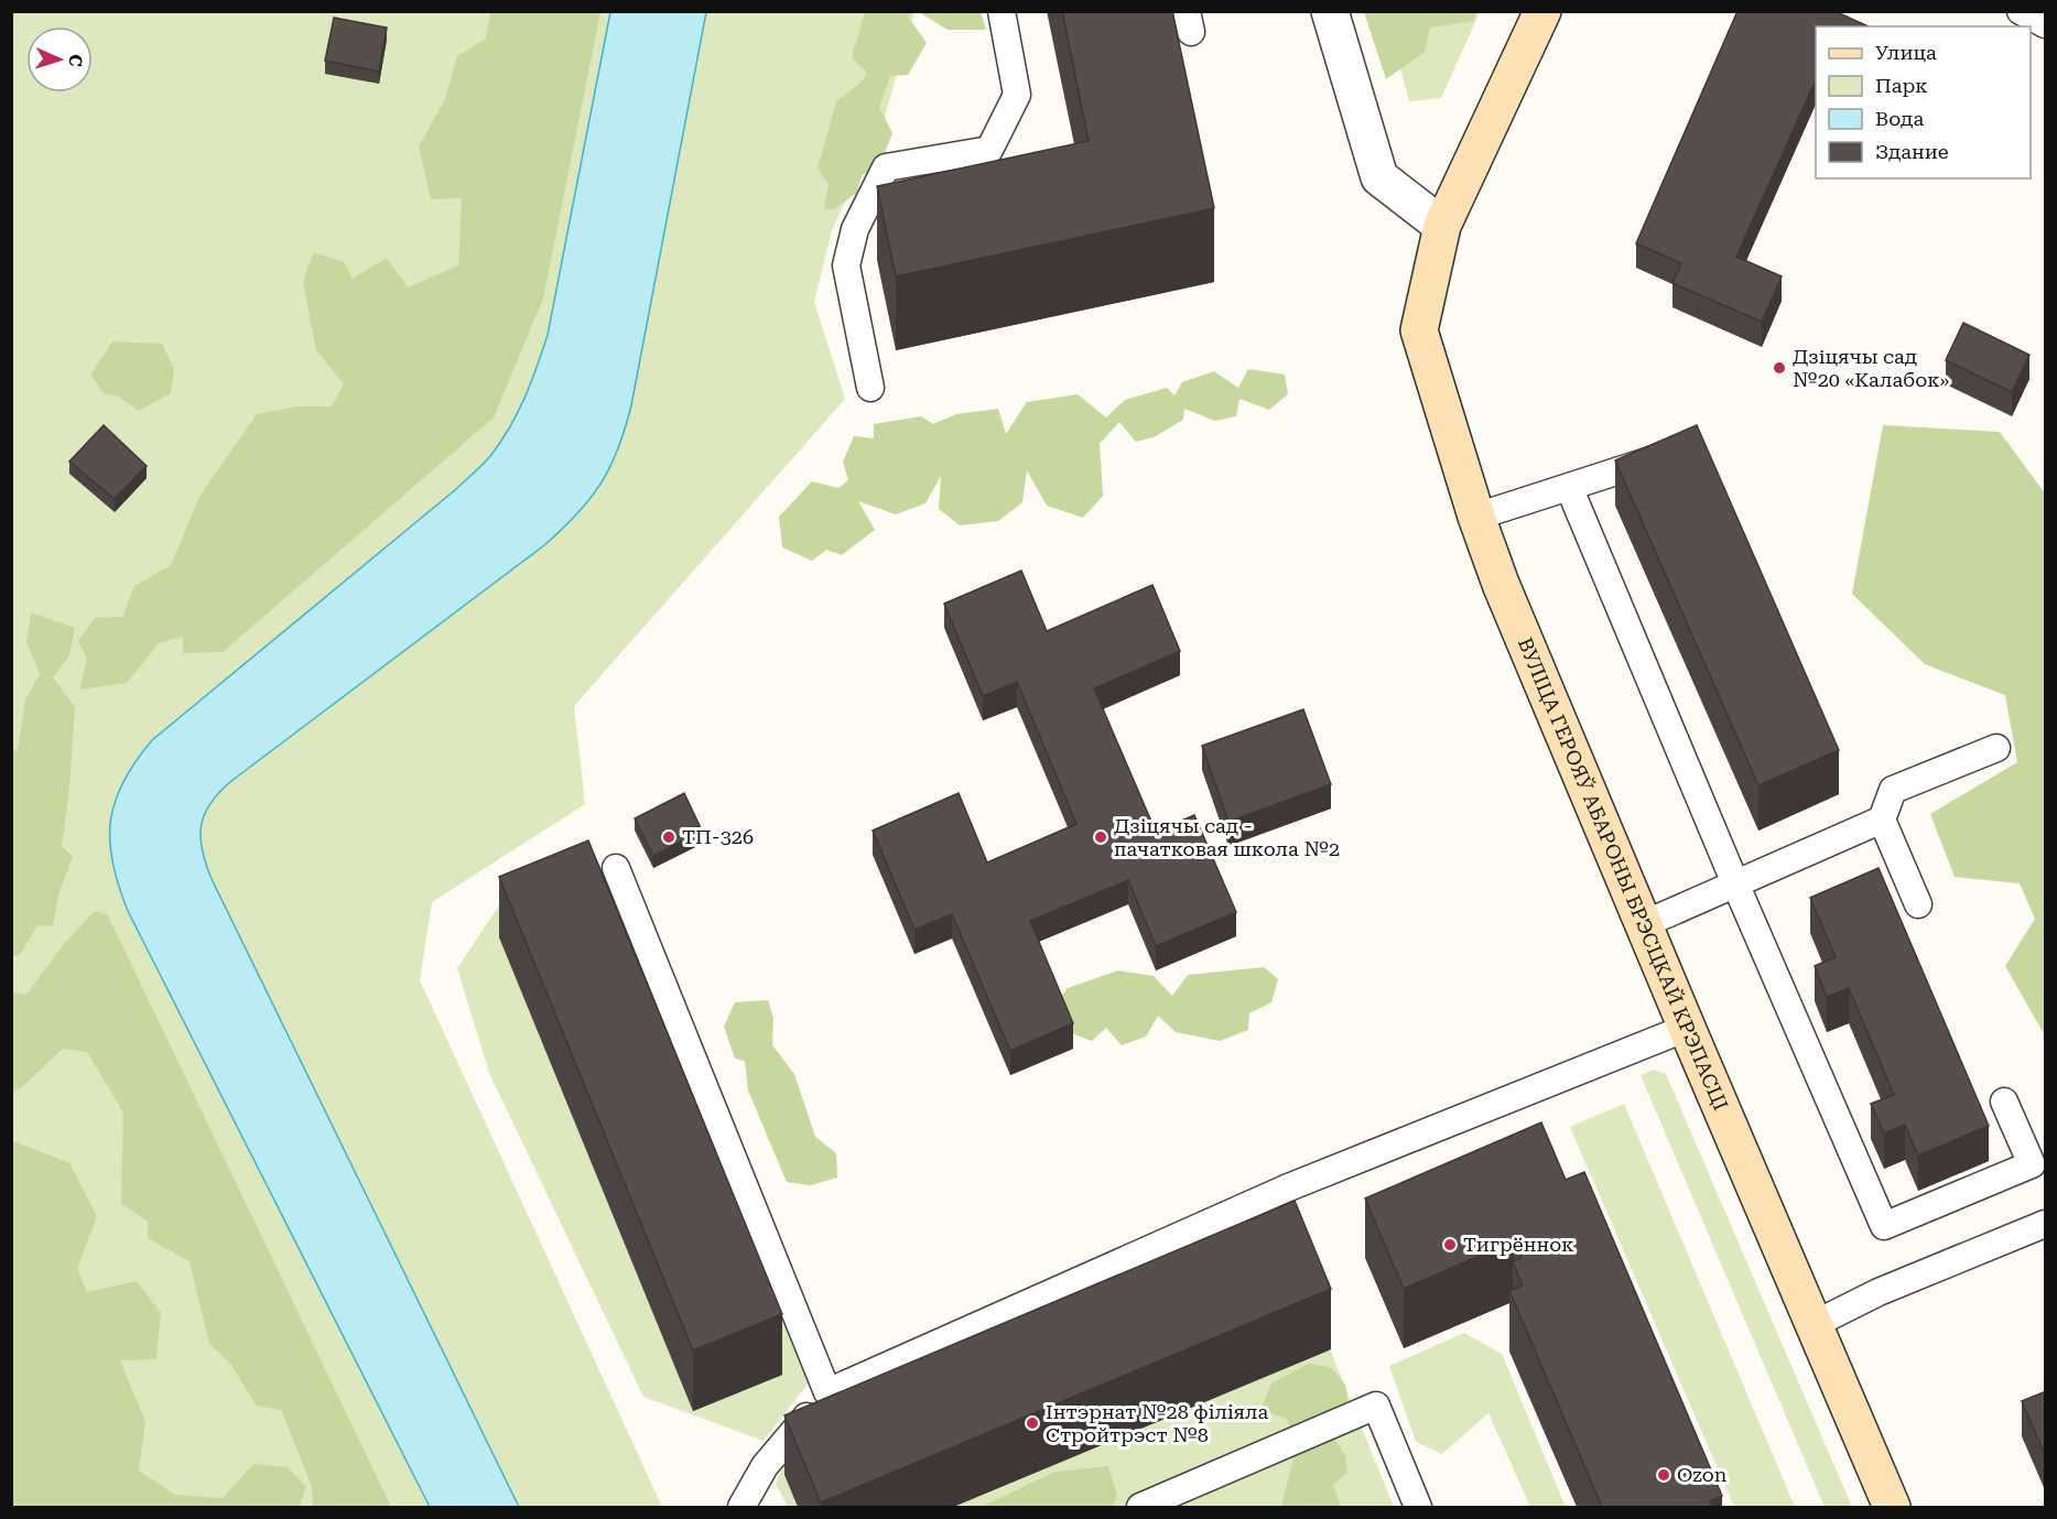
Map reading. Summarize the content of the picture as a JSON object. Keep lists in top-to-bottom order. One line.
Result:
{"streets":{"main road":["ВУЛІЦА ГЕРОЯЎ АБАРОНЫ БРЭСЦКАЙ КРЭПАСЦІ"]},"places":["Дзіцячы сад №20 «Калабок»","ТП-326","Дзіцячы сад - пачатковая школа №2","Тигрённок","Інтэрнат №28 фiлiяла Стройтрэст №8","Ozon"],"legend":["Улица","Парк","Вода","Здание"],"north":"right"}
